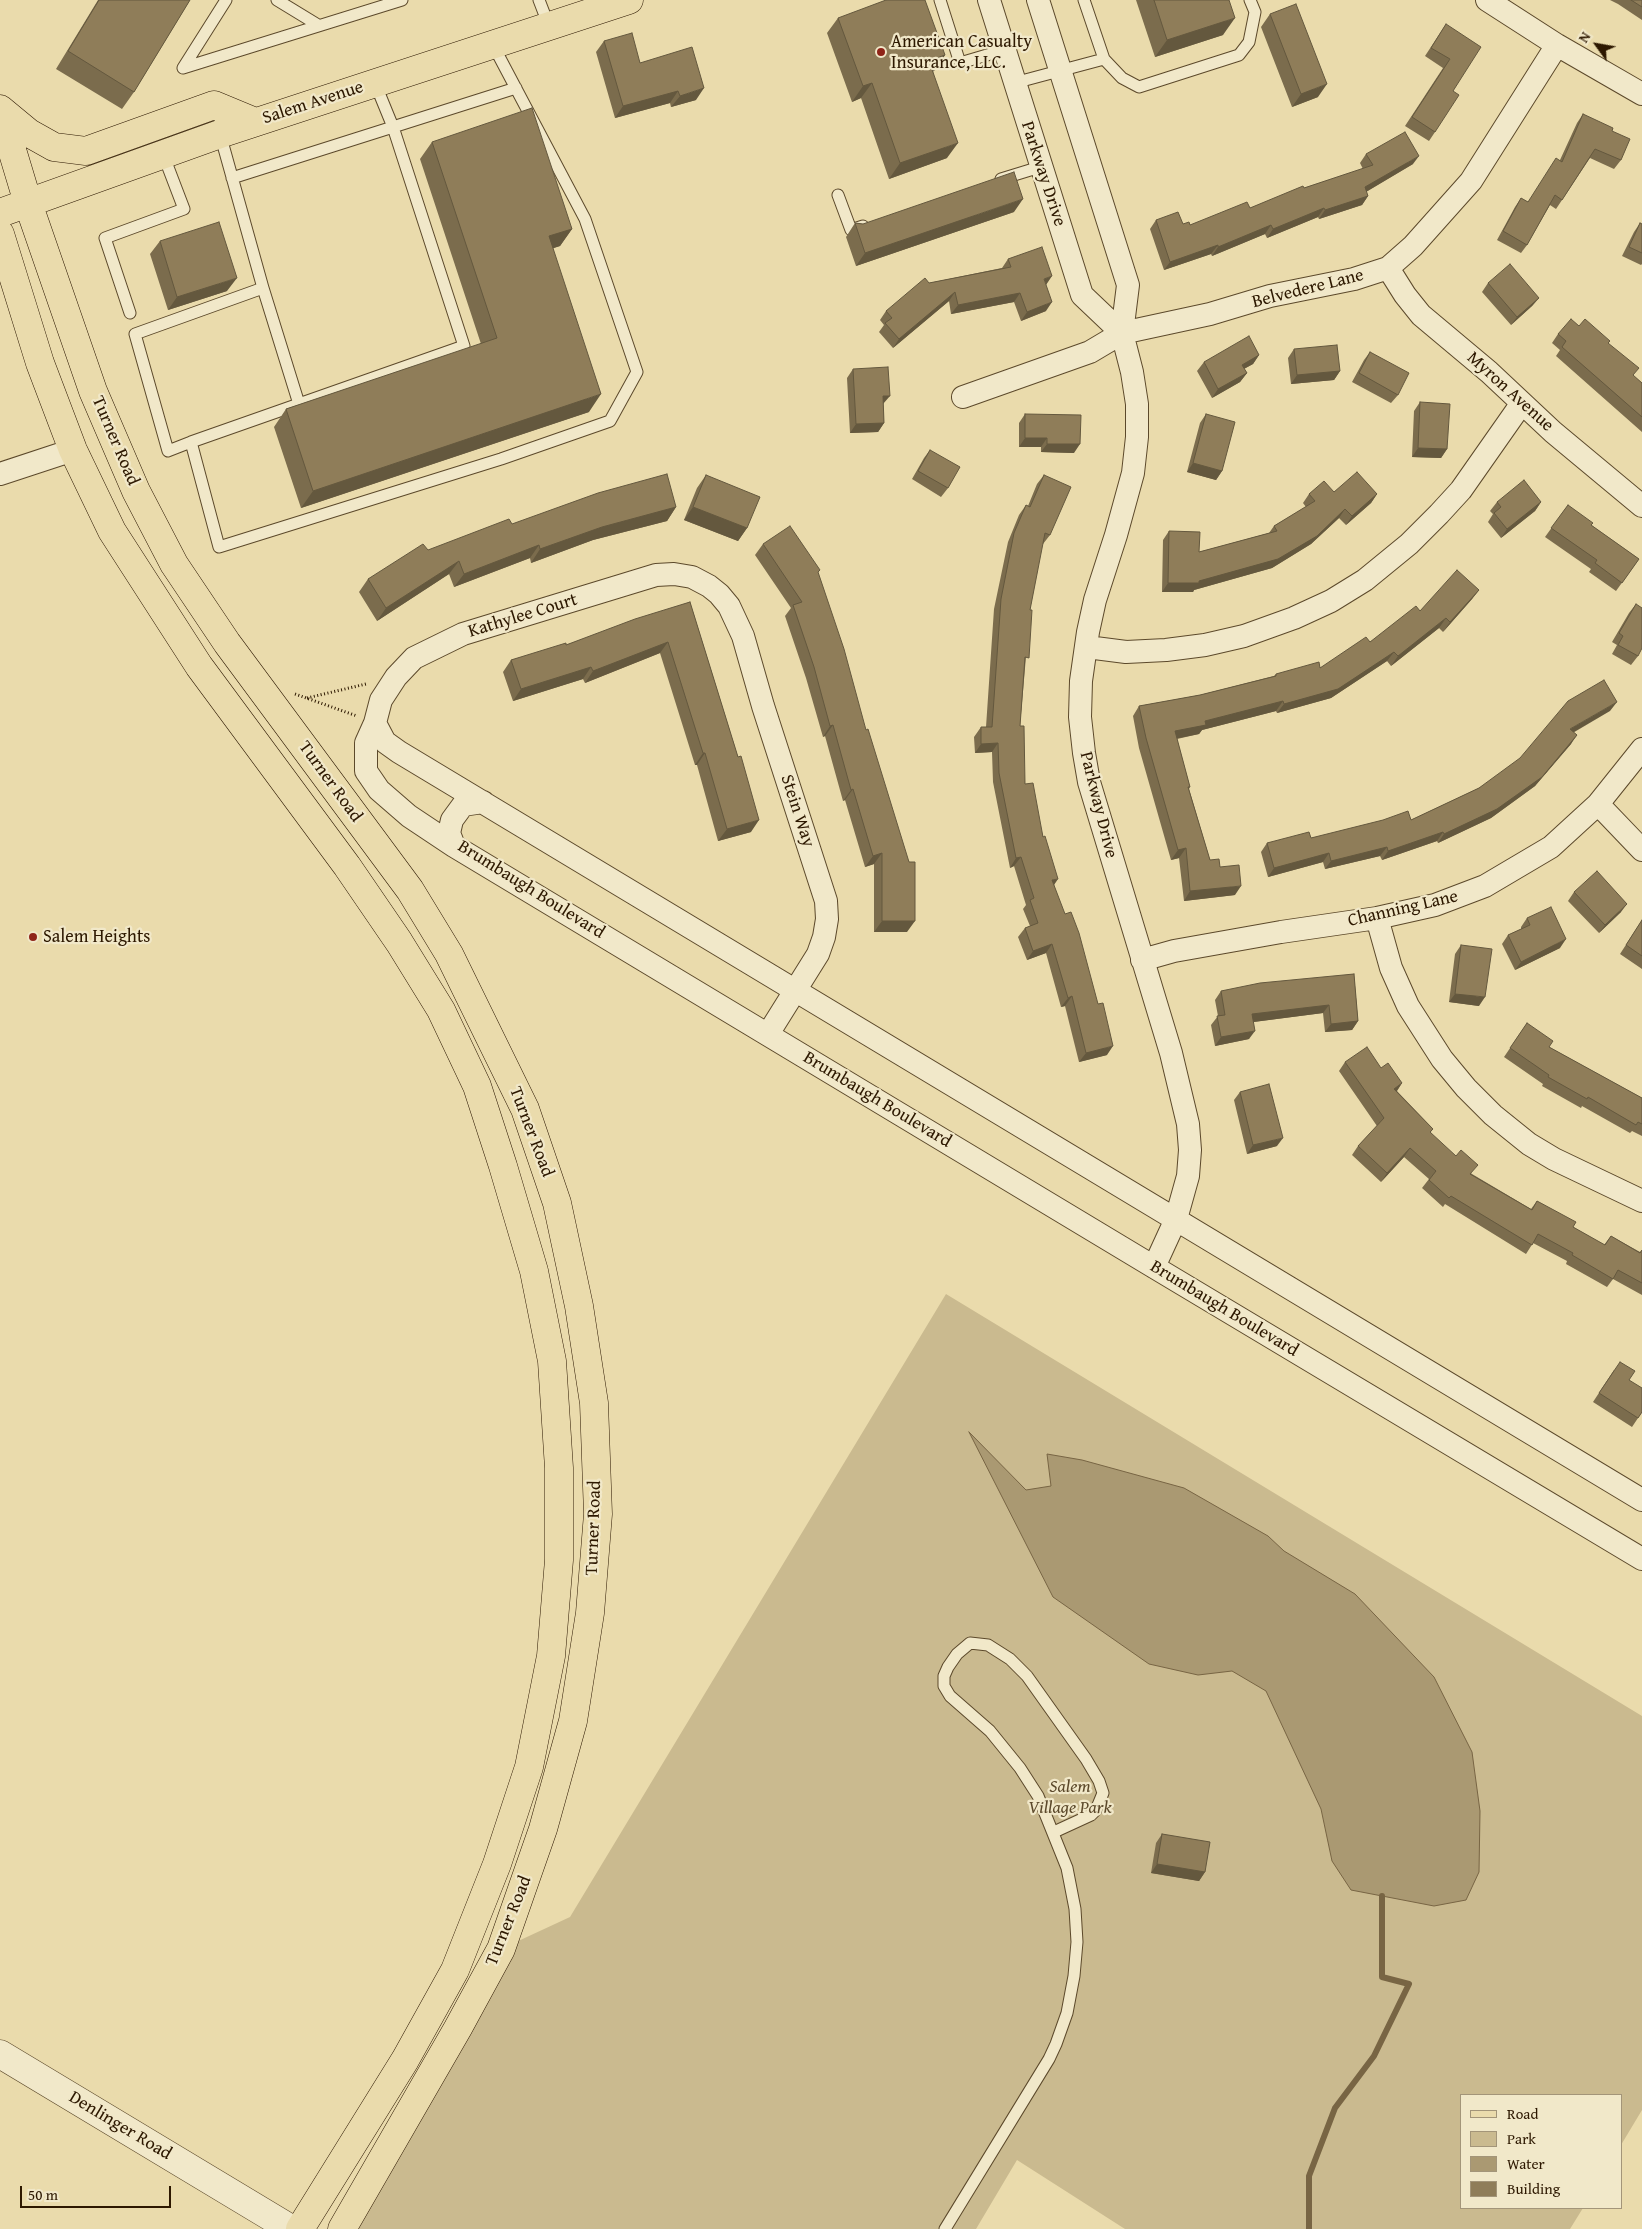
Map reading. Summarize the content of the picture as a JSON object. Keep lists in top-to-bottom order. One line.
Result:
{"streets":{"main road":["Salem Avenue","Turner Road"],"street":["Parkway Drive","Belvedere Lane","Myron Avenue","Kathylee Court","Stein Way","Brumbaugh Boulevard","Channing Lane","Denlinger Road"]},"crossings":[["Salem Avenue","Turner Road"],["Parkway Drive","Belvedere Lane"],["Parkway Drive","Brumbaugh Boulevard"],["Parkway Drive","Channing Lane"],["Belvedere Lane","Myron Avenue"],["Kathylee Court","Stein Way"],["Kathylee Court","Brumbaugh Boulevard"],["Stein Way","Brumbaugh Boulevard"]],"parks":["Salem Village Park"],"places":["American Casualty Insurance, LLC.","Salem Heights"],"legend":["Road","Park","Water","Building"],"scale_bar":"50 m","north":"top left"}
